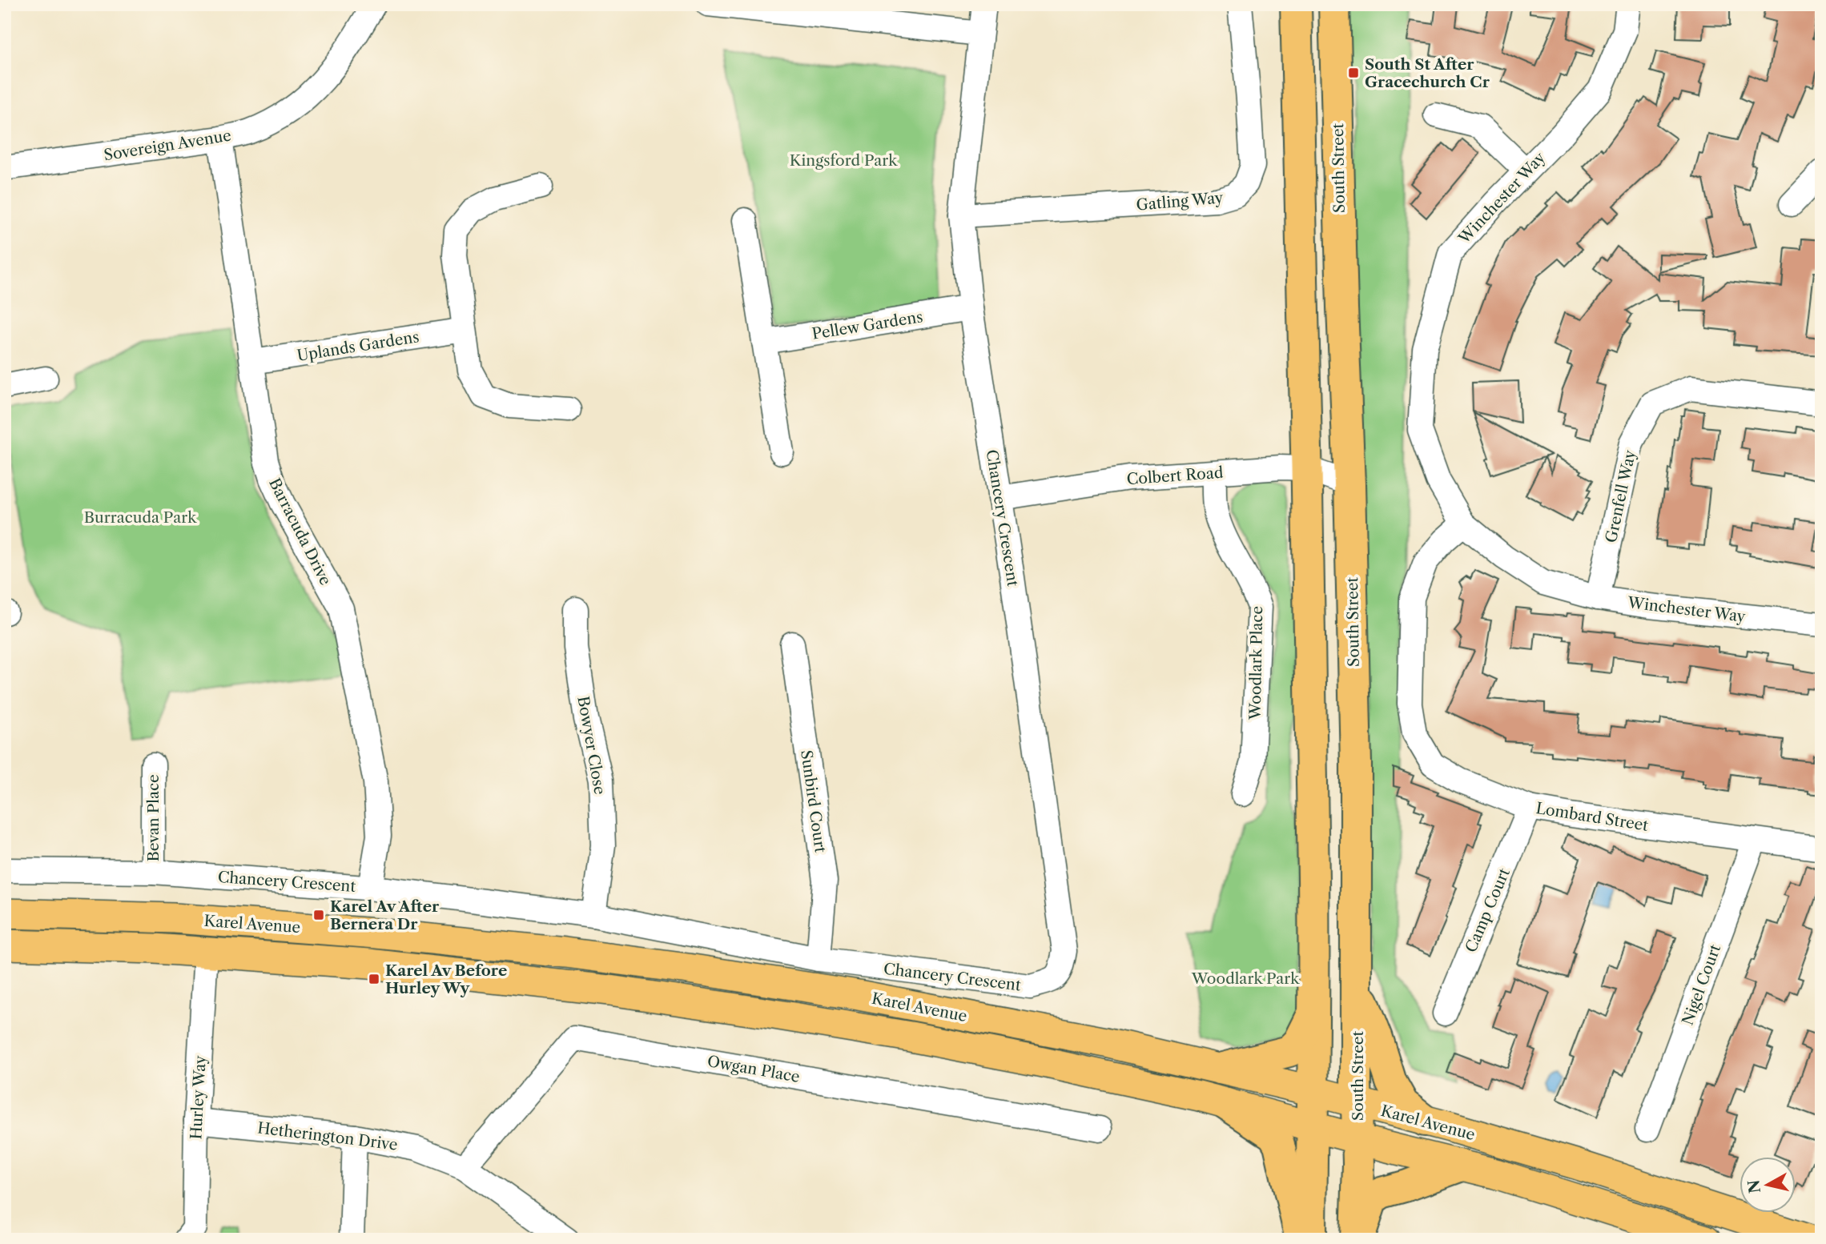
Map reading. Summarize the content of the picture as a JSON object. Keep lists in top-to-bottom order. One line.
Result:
{"streets":{"highway":["South Street"],"main road":["Karel Avenue"],"street":["Sovereign Avenue","Winchester Way","Gatling Way","Pellew Gardens","Uplands Gardens","Colbert Road","Grenfell Way","Chancery Crescent","Barracuda Drive","Woodlark Place","Bowyer Close","Sunbird Court","Lombard Street","Bevan Place","Camp Court","Nigel Court","Owgan Place","Hurley Way","Hetherington Drive"]},"crossings":[["Sovereign Avenue","Barracuda Drive"],["South Street","Colbert Road"],["South Street","Karel Avenue"],["Winchester Way","Grenfell Way"],["Winchester Way","Lombard Street"],["Gatling Way","Chancery Crescent"],["Pellew Gardens","Chancery Crescent"],["Uplands Gardens","Barracuda Drive"],["Colbert Road","Chancery Crescent"],["Colbert Road","Woodlark Place"],["Chancery Crescent","Barracuda Drive"],["Chancery Crescent","Bowyer Close"],["Chancery Crescent","Sunbird Court"],["Chancery Crescent","Bevan Place"],["Lombard Street","Camp Court"],["Lombard Street","Nigel Court"],["Karel Avenue","Hurley Way"],["Owgan Place","Hetherington Drive"],["Hurley Way","Hetherington Drive"]],"parks":["Kingsford Park","Burracuda Park","Woodlark Park"],"places":{"transit":["South St After Gracechurch Cr","Karel Av After Bernera Dr","Karel Av Before Hurley Wy"]},"north":"left"}
